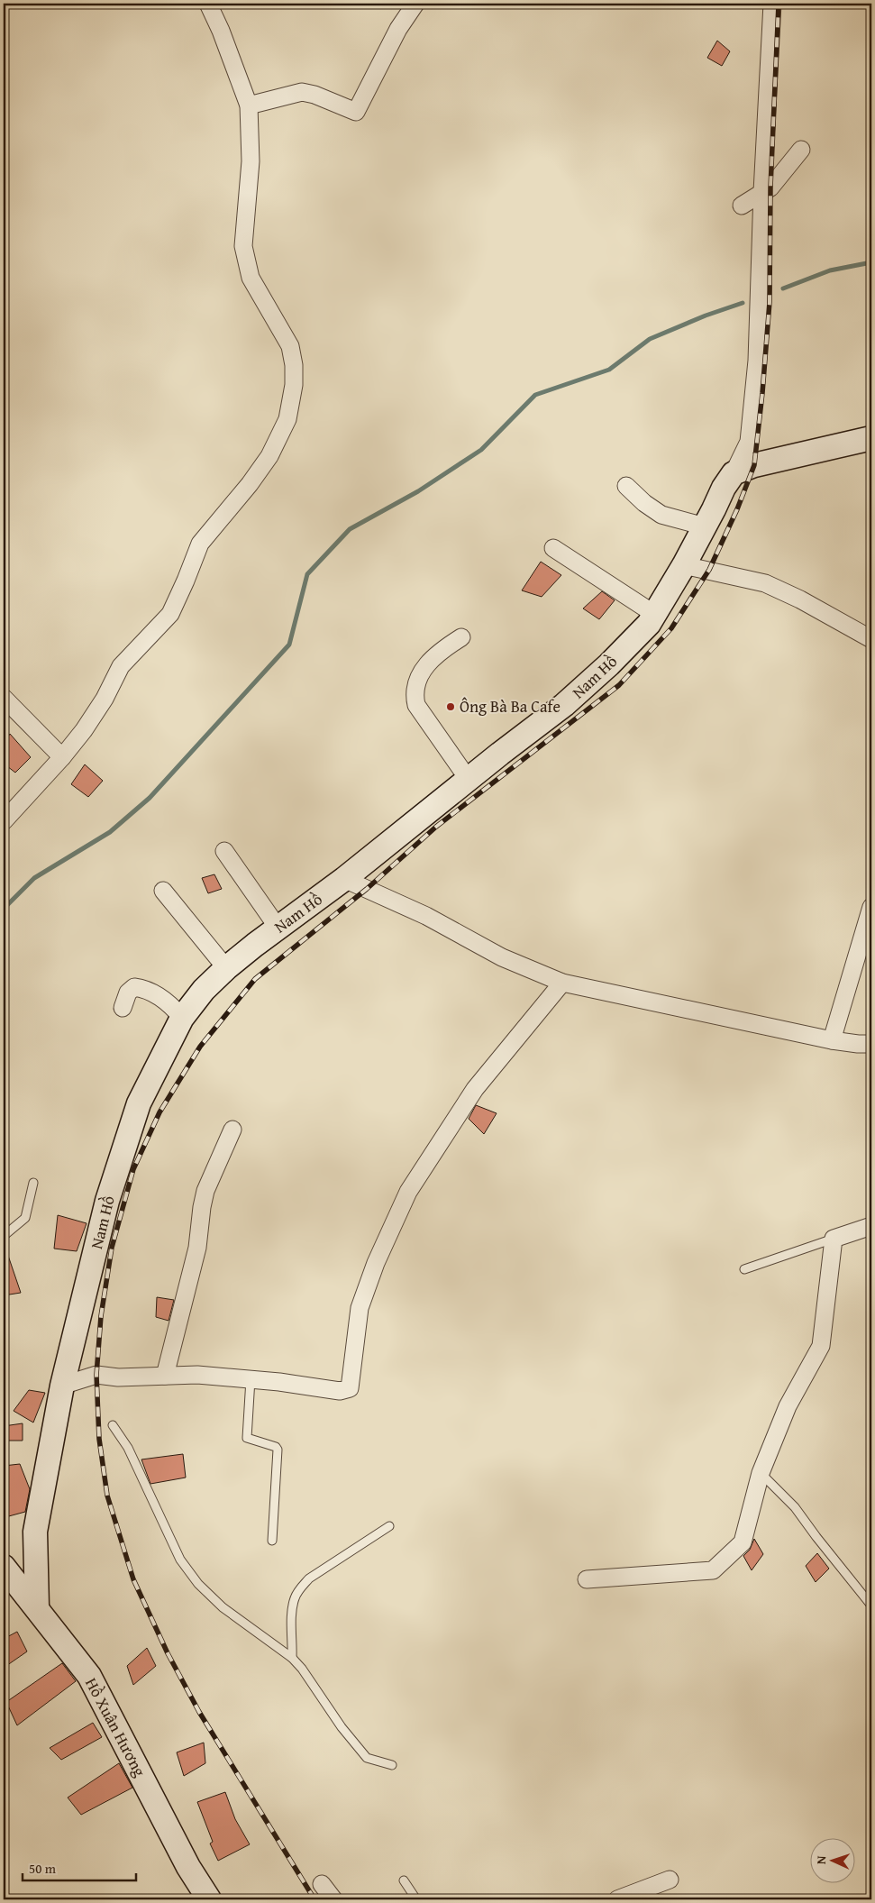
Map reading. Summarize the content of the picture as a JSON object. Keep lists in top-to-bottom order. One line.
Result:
{"streets":{"street":["Nam Hồ","Hồ Xuân Hương"]},"crossings":[["Nam Hồ","Hồ Xuân Hương"]],"places":["Ông Bà Ba Cafe"],"scale_bar":"50 m","north":"left"}
